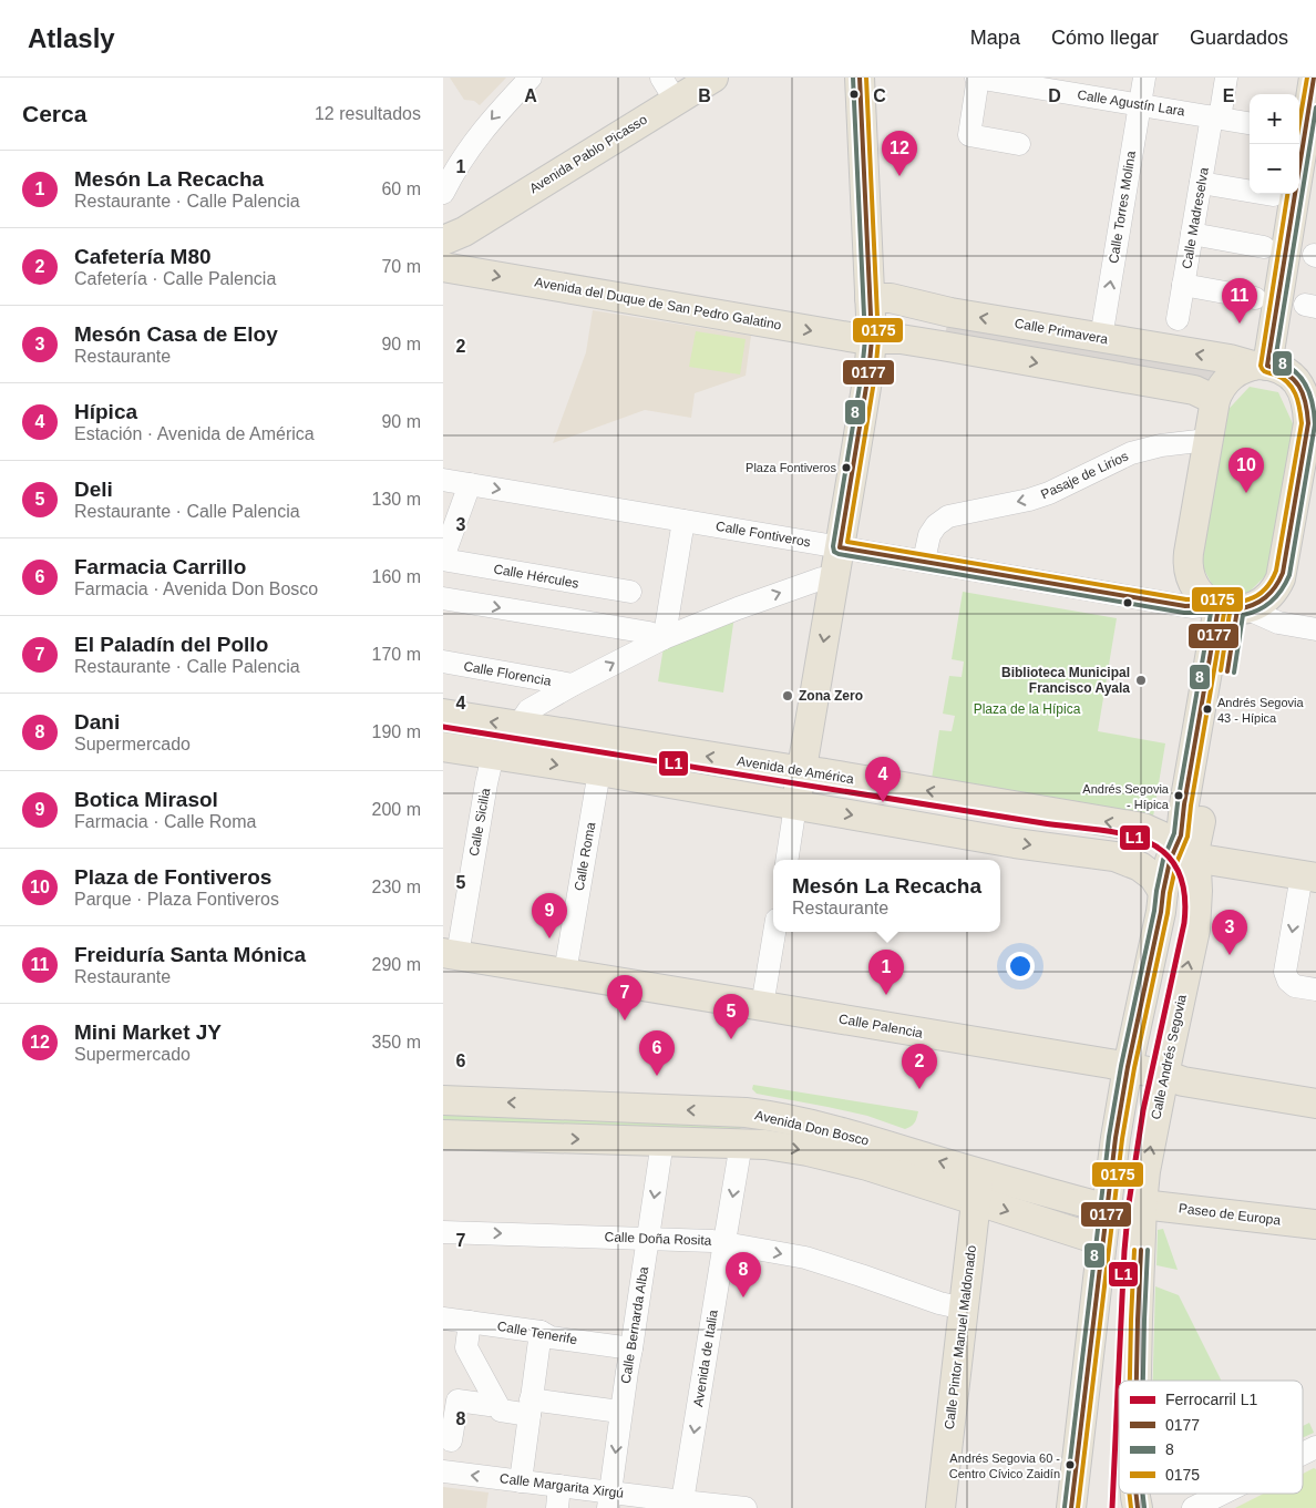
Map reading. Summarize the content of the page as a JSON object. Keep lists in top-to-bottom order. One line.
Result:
{"streets":{"main road":["Avenida Pablo Picasso","Avenida del Duque de San Pedro Galatino","Calle Primavera","Avenida de América","Calle Palencia","Calle Andrés Segovia","Avenida Don Bosco","Paseo de Europa","Calle Pintor Manuel Maldonado"],"street":["Calle Agustín Lara","Calle Torres Molina","Calle Madreselva","Pasaje de Lirios","Calle Fontiveros","Calle Hércules","Calle Florencia","Calle Sicilia","Calle Roma","Calle Doña Rosita","Calle Bernarda Alba","Calle Tenerife","Avenida de Italia","Calle Margarita Xirgú"]},"crossings":[["Calle Agustín Lara","Calle Torres Molina"],["Calle Agustín Lara","Calle Madreselva"],["Calle Torres Molina","Calle Primavera"],["Pasaje de Lirios","Calle Fontiveros"],["Calle Fontiveros","Calle Andrés Segovia"],["Avenida de América","Calle Andrés Segovia"],["Calle Sicilia","Calle Palencia"],["Calle Roma","Calle Palencia"],["Calle Palencia","Calle Andrés Segovia"],["Calle Andrés Segovia","Avenida Don Bosco"],["Calle Andrés Segovia","Paseo de Europa"],["Avenida Don Bosco","Calle Bernarda Alba"],["Avenida Don Bosco","Calle Pintor Manuel Maldonado"],["Avenida Don Bosco","Avenida de Italia"],["Calle Doña Rosita","Calle Bernarda Alba"],["Calle Doña Rosita","Calle Pintor Manuel Maldonado"],["Calle Doña Rosita","Avenida de Italia"],["Calle Bernarda Alba","Calle Tenerife"],["Calle Bernarda Alba","Calle Margarita Xirgú"],["Avenida de Italia","Calle Margarita Xirgú"]],"one_way":["Calle Torres Molina","Avenida del Duque de San Pedro Galatino","Pasaje de Lirios","Calle Doña Rosita"],"parks":["Plaza de la Hípica"],"places":["Plaza Fontiveros","Biblioteca Municipal Francisco Ayala","Zona Zero","Andrés Segovia 43 - Hípica","Andrés Segovia - Hípica","Andrés Segovia 60 - Centro Cívico Zaidín"],"lines":["transit line 0177","transit line 8","transit line 0175","rail line L1"],"legend":["Ferrocarril L1","0177","8","0175"],"page":{"header":"Atlasly","nav":["Mapa","Cómo llegar","Guardados"],"heading":["Cerca","12 resultados"],"map_buttons":["+","−"],"pins":["12","11","10","4","9","3","1","7","5","6","2","8"],"list":[{"mark":"1","name":"Mesón La Recacha","note":"Restaurante · Calle Palencia","value":"60 m"},{"mark":"2","name":"Cafetería M80","note":"Cafetería · Calle Palencia","value":"70 m"},{"mark":"3","name":"Mesón Casa de Eloy","note":"Restaurante","value":"90 m"},{"mark":"4","name":"Hípica","note":"Estación · Avenida de América","value":"90 m"},{"mark":"5","name":"Deli","note":"Restaurante · Calle Palencia","value":"130 m"},{"mark":"6","name":"Farmacia Carrillo","note":"Farmacia · Avenida Don Bosco","value":"160 m"},{"mark":"7","name":"El Paladín del Pollo","note":"Restaurante · Calle Palencia","value":"170 m"},{"mark":"8","name":"Dani","note":"Supermercado","value":"190 m"},{"mark":"9","name":"Botica Mirasol","note":"Farmacia · Calle Roma","value":"200 m"},{"mark":"10","name":"Plaza de Fontiveros","note":"Parque · Plaza Fontiveros","value":"230 m"},{"mark":"11","name":"Freiduría Santa Mónica","note":"Restaurante","value":"290 m"},{"mark":"12","name":"Mini Market JY","note":"Supermercado","value":"350 m"}],"popup":["Mesón La Recacha","Restaurante"]},"grid":{"columns":["A","B","C","D","E"],"rows":["1","2","3","4","5","6","7","8"]}}
